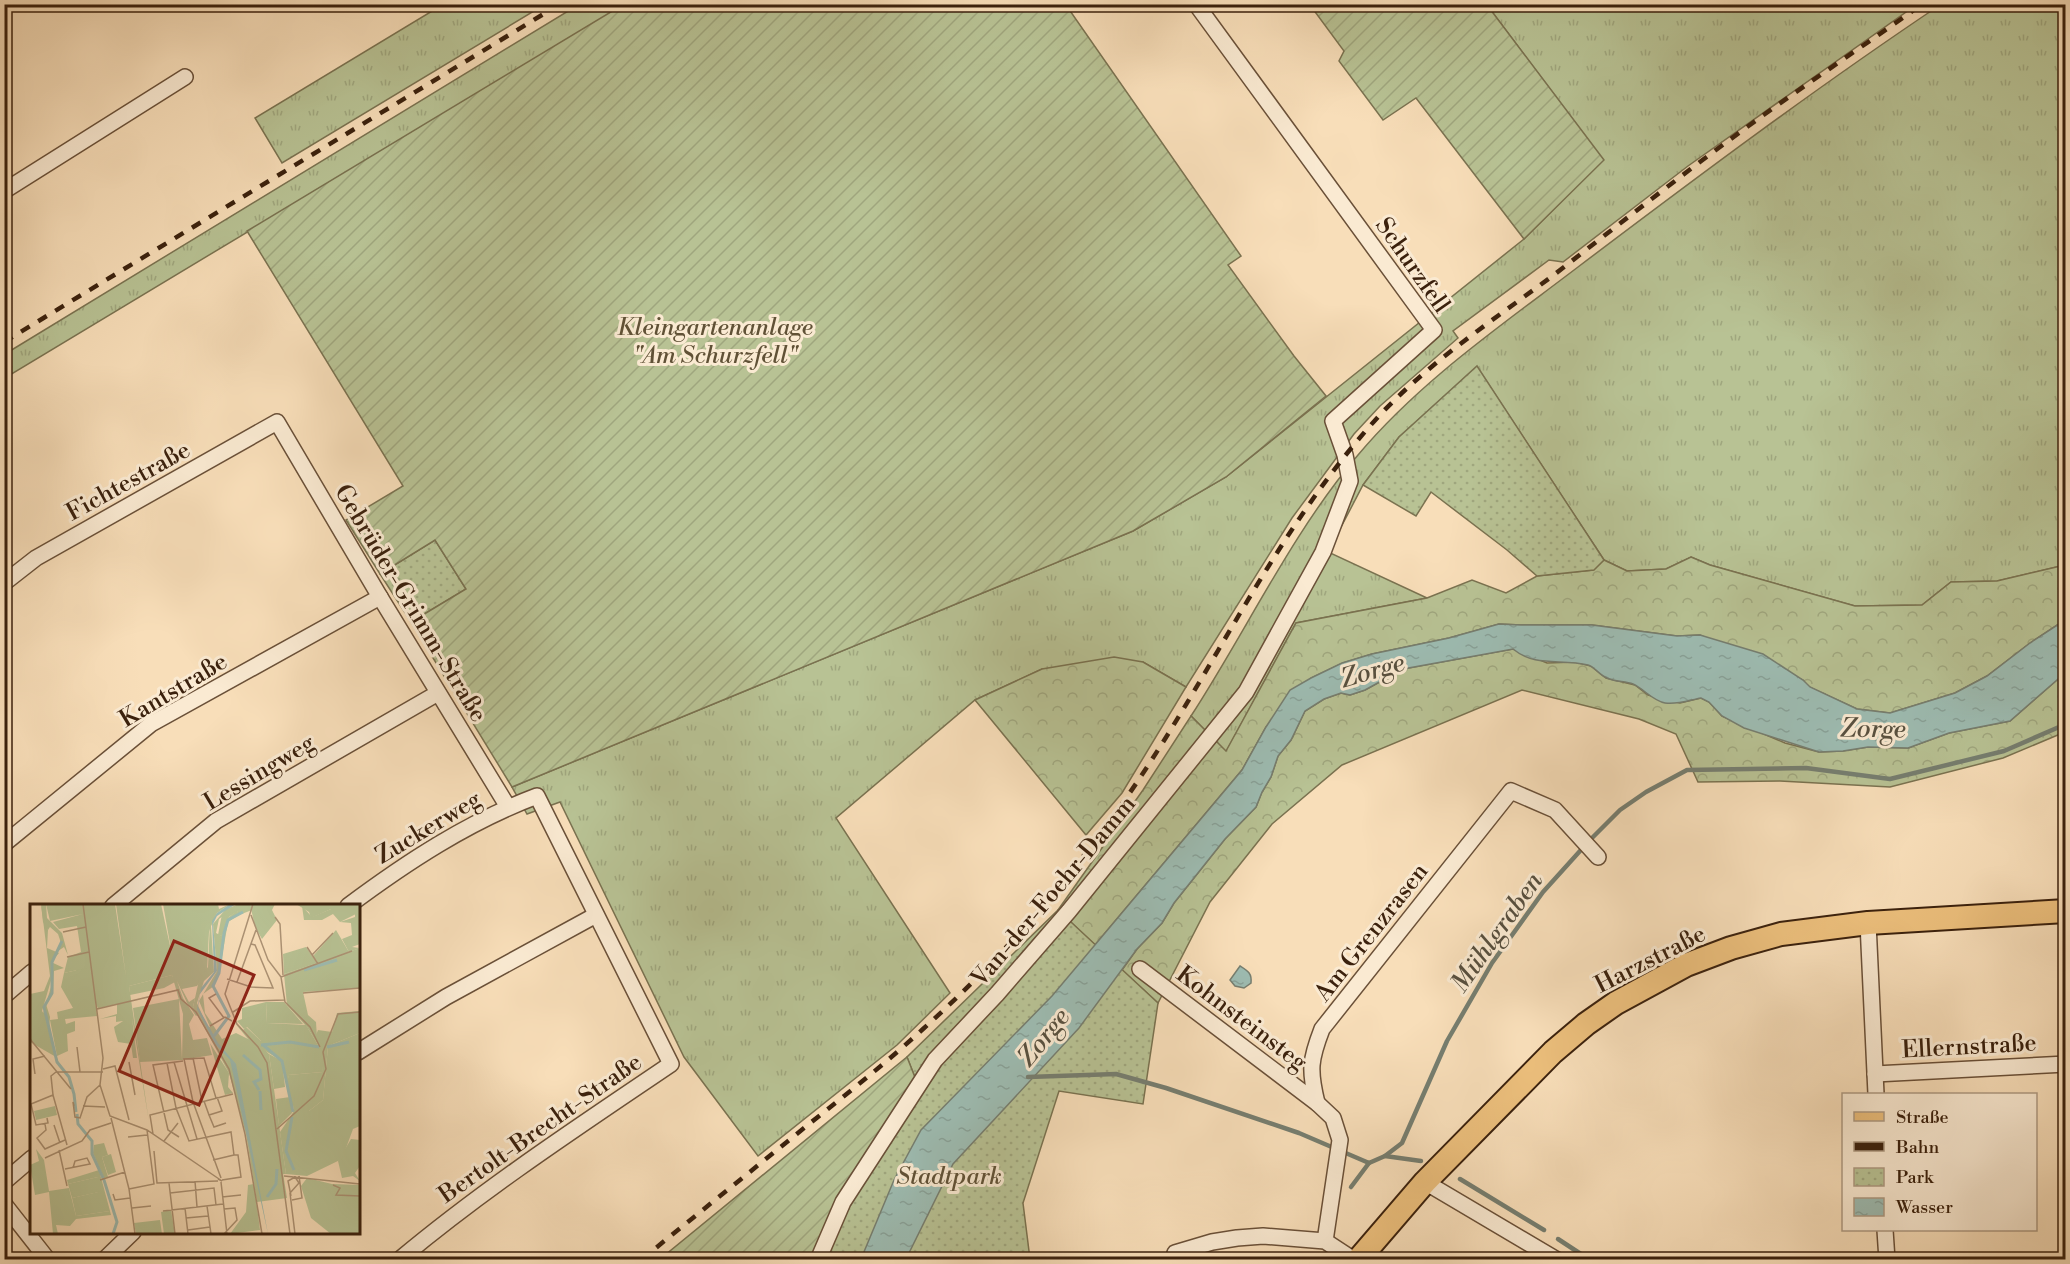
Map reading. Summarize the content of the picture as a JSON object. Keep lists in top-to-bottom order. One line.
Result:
{"streets":{"main road":["Harzstraße"],"street":["Schurzfell","Fichtestraße","Gebrüder-Grimm-Straße","Kantstraße","Lessingweg","Zuckerweg","Van-der-Foehr-Damm","Am Grenzrasen","Kohnsteinsteg","Ellernstraße","Bertolt-Brecht-Straße"]},"crossings":[["Schurzfell","Van-der-Foehr-Damm"],["Fichtestraße","Gebrüder-Grimm-Straße"],["Gebrüder-Grimm-Straße","Kantstraße"],["Gebrüder-Grimm-Straße","Lessingweg"],["Gebrüder-Grimm-Straße","Zuckerweg"],["Zuckerweg","Bertolt-Brecht-Straße"],["Am Grenzrasen","Kohnsteinsteg"]],"water":["Zorge","Mühlgraben"],"parks":["Kleingartenanlage \"Am Schurzfell\"","Stadtpark"],"legend":["Straße","Bahn","Park","Wasser"]}
